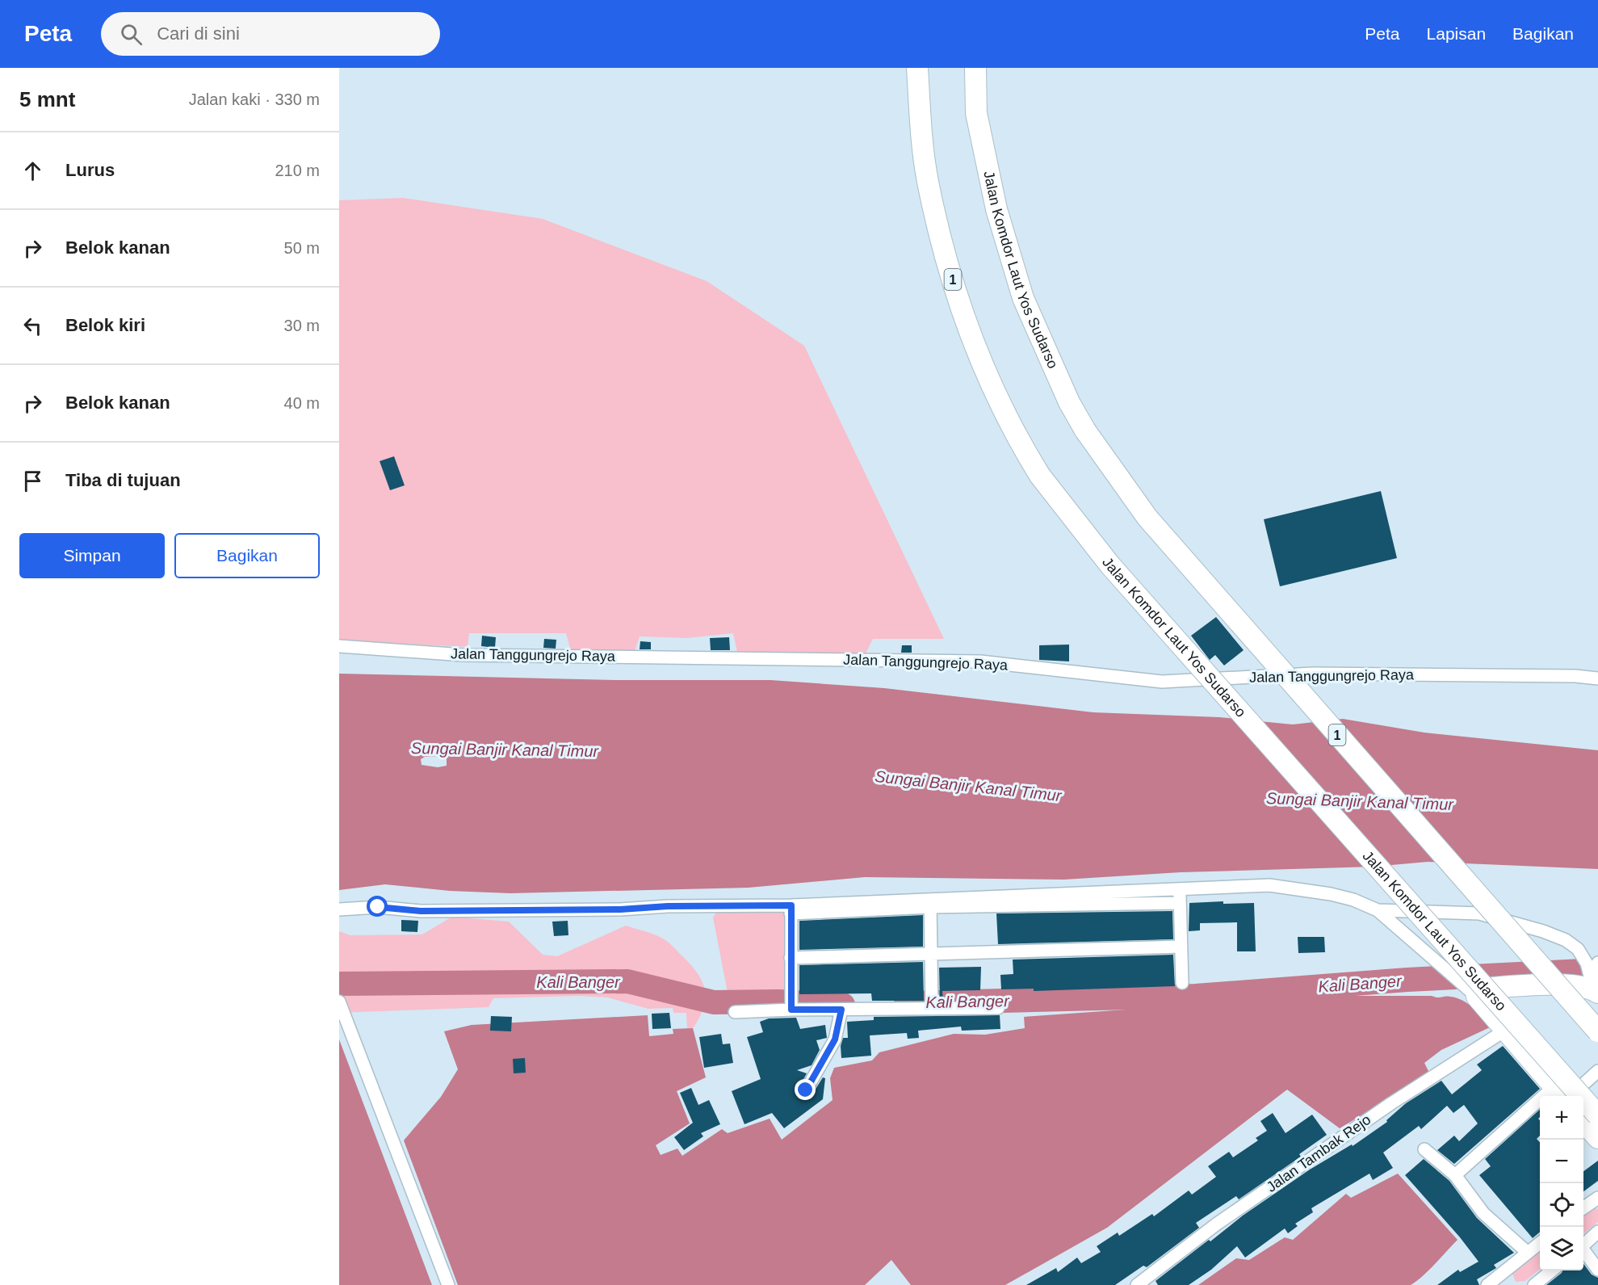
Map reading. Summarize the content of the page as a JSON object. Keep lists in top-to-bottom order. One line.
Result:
{"streets":{"highway":["Jalan Komdor Laut Yos Sudarso","1"],"street":["Jalan Tanggungrejo Raya","Jalan Tambak Rejo"]},"water":["Sungai Banjir Kanal Timur","Kali Banger"],"page":{"header":"Peta","search":"Cari di sini","nav":["Peta","Lapisan","Bagikan"],"heading":["5 mnt","Jalan kaki · 330 m"],"list":[["Lurus","210 m"],["Belok kanan","50 m"],["Belok kiri","30 m"],["Belok kanan","40 m"],"Tiba di tujuan"],"buttons":["Simpan","Bagikan"],"map_buttons":["+","−"]}}
